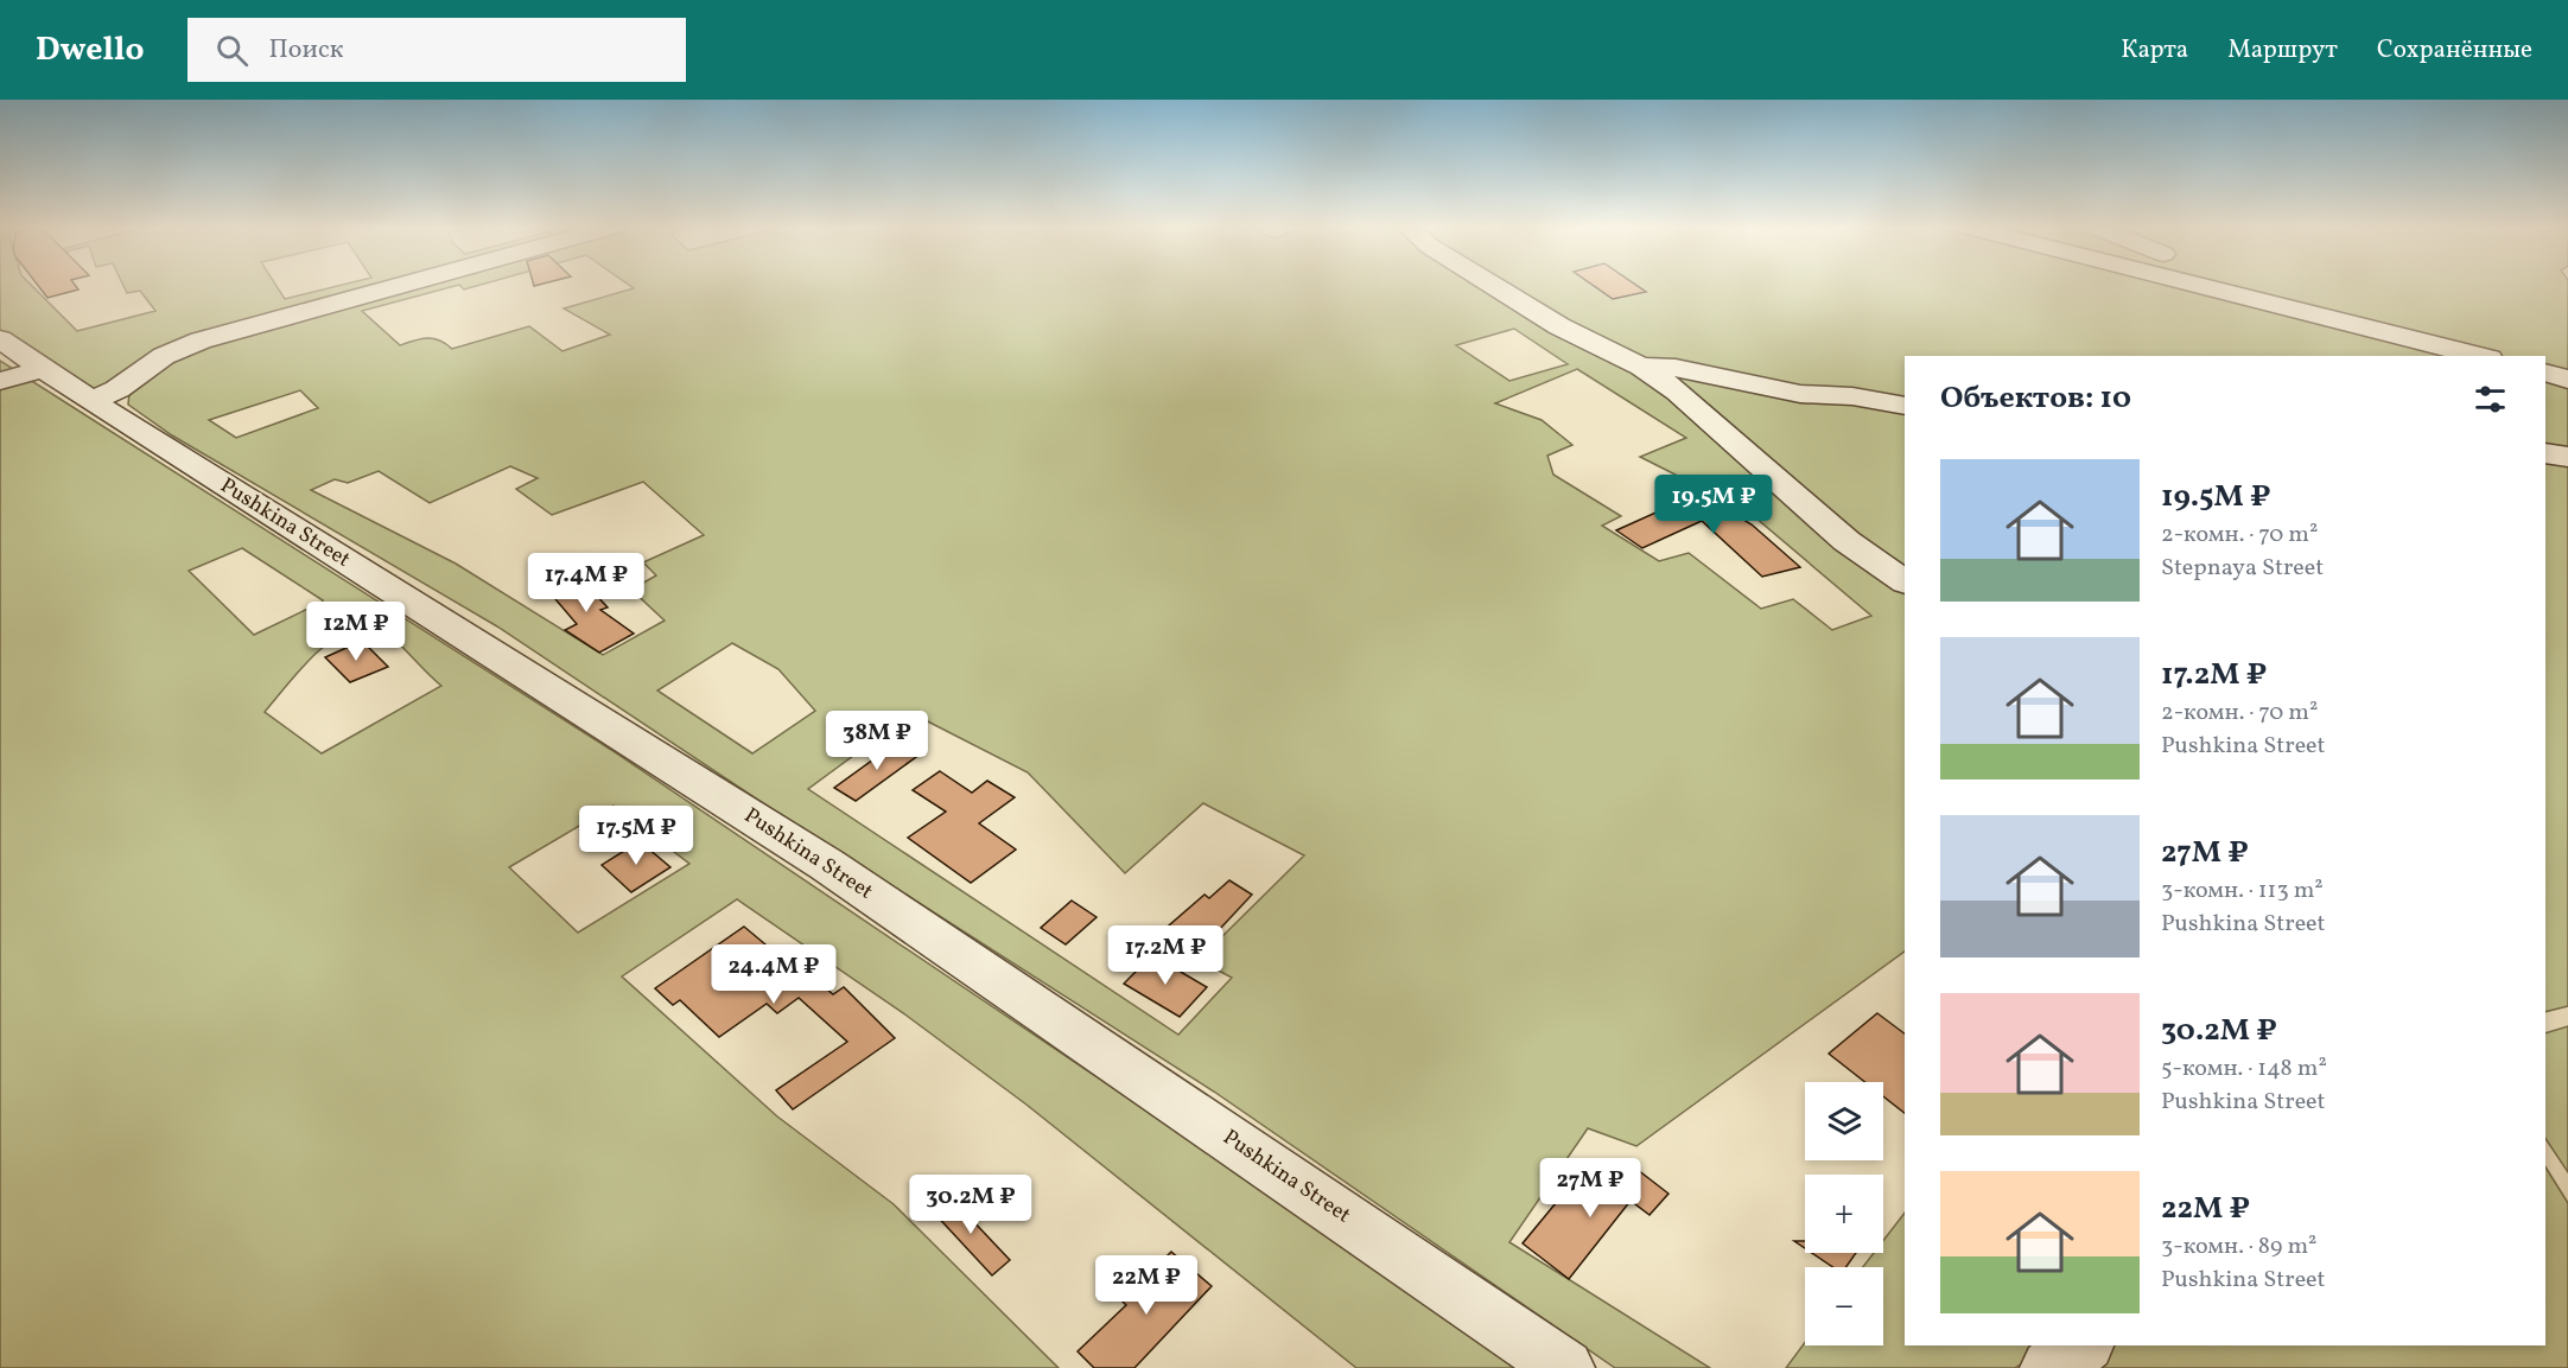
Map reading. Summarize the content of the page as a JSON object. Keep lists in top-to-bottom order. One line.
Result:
{"streets":{"street":["Pushkina Street"]},"page":{"header":"Dwello","search":"Поиск","nav":["Карта","Маршрут","Сохранённые"],"heading":"Объектов: 10","list":[{"name":"19.5M ₽","note":"2-комн. · 70 m² · Stepnaya Street"},{"name":"17.2M ₽","note":"2-комн. · 70 m² · Pushkina Street"},{"name":"27M ₽","note":"3-комн. · 113 m² · Pushkina Street"},{"name":"30.2M ₽","note":"5-комн. · 148 m² · Pushkina Street"},{"name":"22M ₽","note":"3-комн. · 89 m² · Pushkina Street"}],"price":["19.5M ₽","17.4M ₽","12M ₽","38M ₽","17.5M ₽","17.2M ₽","24.4M ₽","27M ₽","30.2M ₽","22M ₽"],"map_buttons":["+","−"]}}
